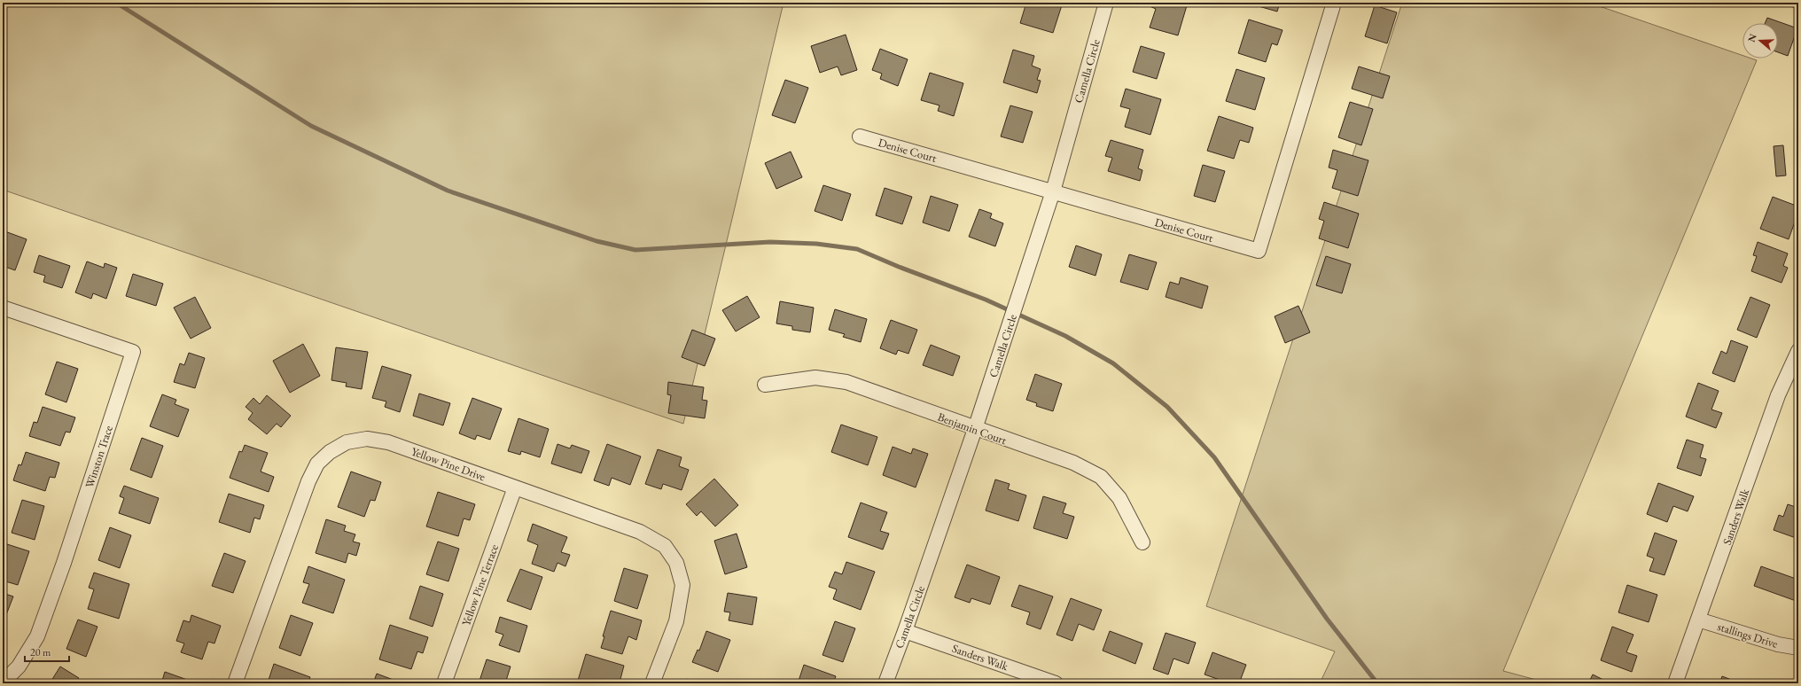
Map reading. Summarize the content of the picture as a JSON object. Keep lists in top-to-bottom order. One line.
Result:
{"streets":{"street":["Camella Circle","Denise Court","Benjamin Court","Winston Trace","Yellow Pine Drive","Sanders Walk","Yellow Pine Terrace","stallings Drive"]},"crossings":[["Camella Circle","Denise Court"],["Camella Circle","Benjamin Court"],["Camella Circle","Sanders Walk"],["Yellow Pine Drive","Yellow Pine Terrace"],["Sanders Walk","stallings Drive"]],"scale_bar":"20 m","north":"left"}
